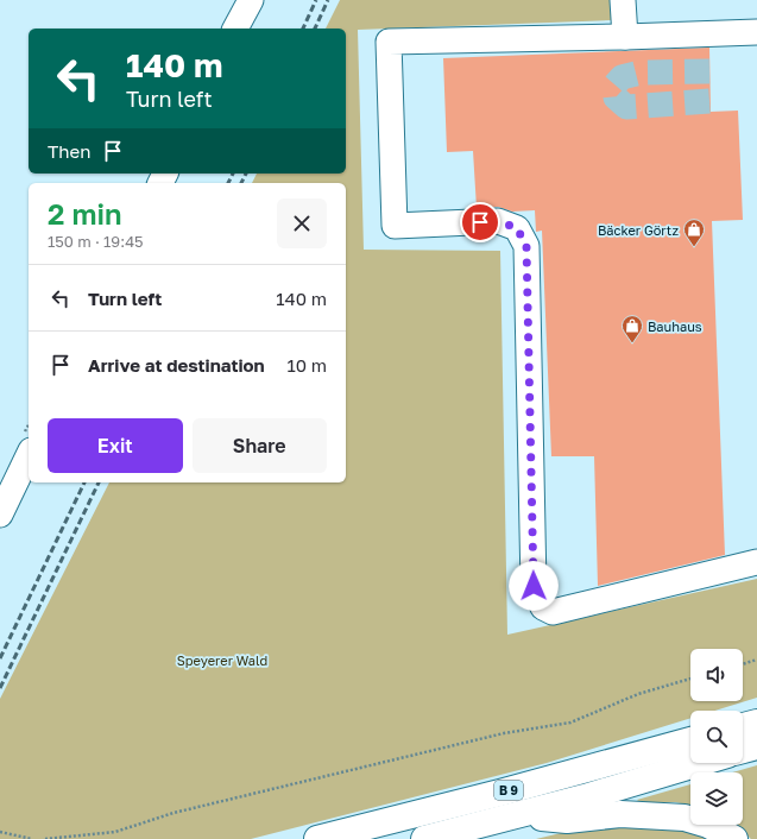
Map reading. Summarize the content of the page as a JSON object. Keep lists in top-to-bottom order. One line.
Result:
{"streets":{"highway":["B 9"]},"parks":["Speyerer Wald"],"places":{"shop":["Bäcker Görtz","Bauhaus"]},"page":{"turn":["140 m","Turn left"],"then":"Then","heading":["2 min","150 m · 19:45"],"list":[{"name":"Turn left","value":"140 m"},{"name":"Arrive at destination","value":"10 m"}],"buttons":["Exit","Share"]}}
